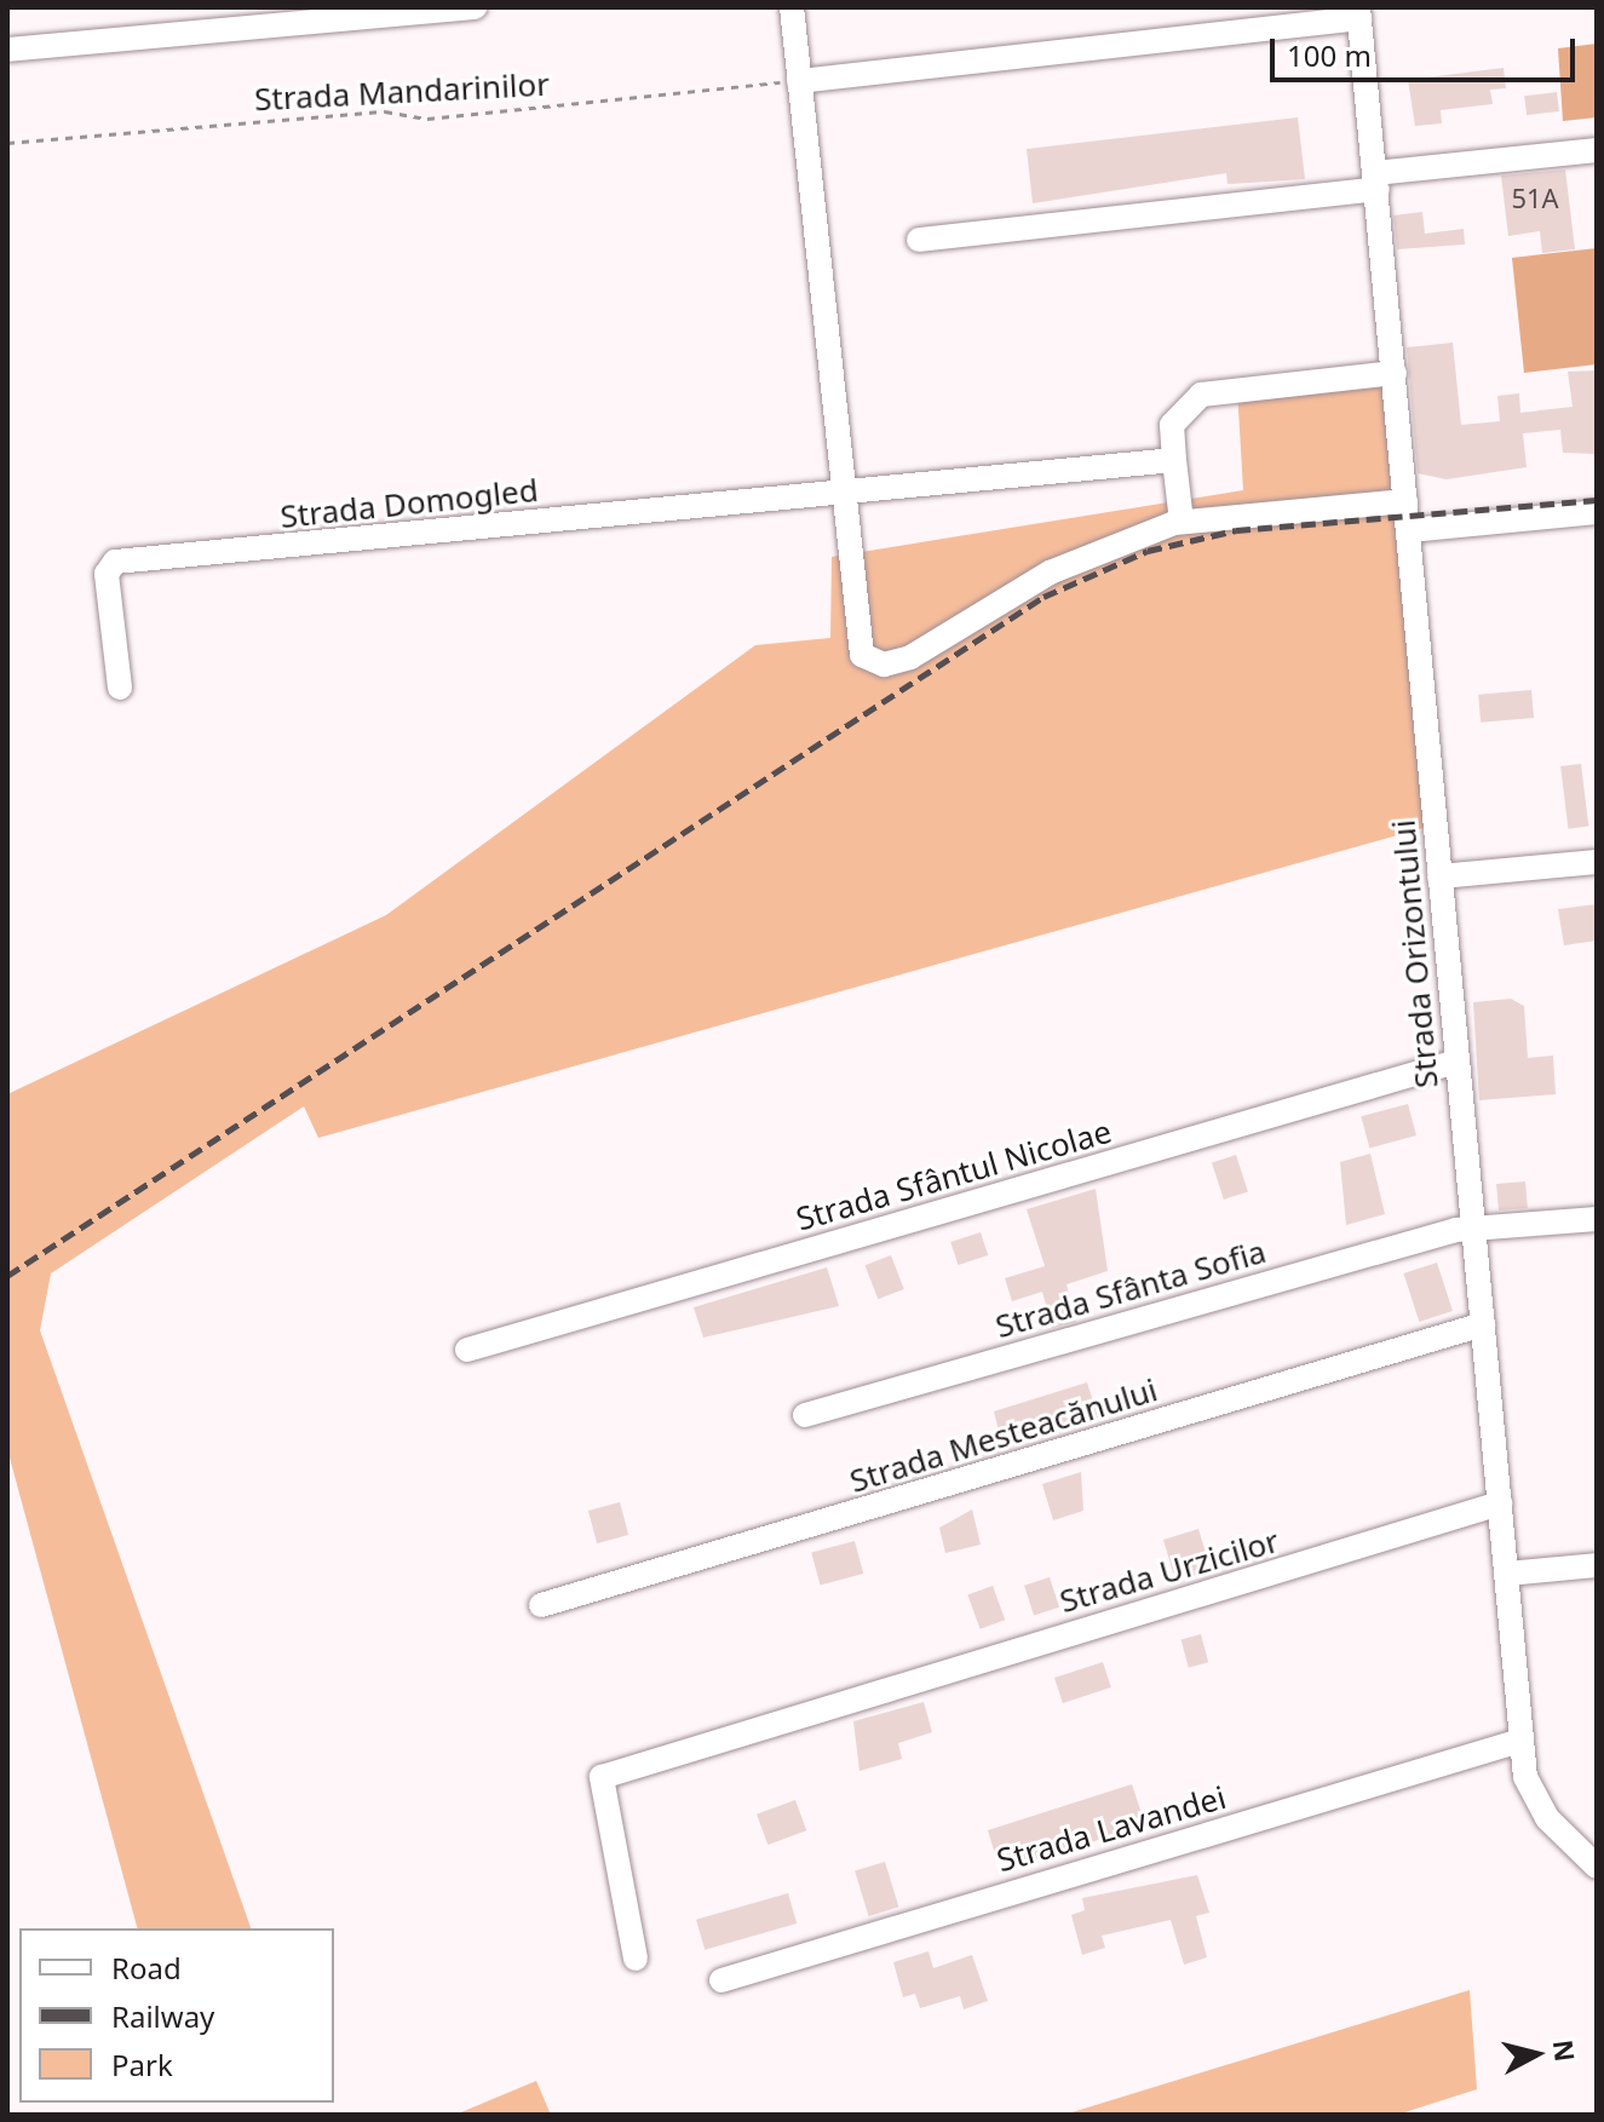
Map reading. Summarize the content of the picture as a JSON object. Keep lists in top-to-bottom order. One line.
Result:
{"streets":{"street":["Strada Domogled","Strada Orizontului","Strada Sfântul Nicolae","Strada Sfânta Sofia","Strada Mesteacănului","Strada Urzicilor","Strada Lavandei"],"path":["Strada Mandarinilor"]},"crossings":[["Strada Orizontului","Strada Sfântul Nicolae"],["Strada Orizontului","Strada Sfânta Sofia"],["Strada Orizontului","Strada Mesteacănului"],["Strada Orizontului","Strada Urzicilor"],["Strada Orizontului","Strada Lavandei"]],"house_numbers":["51A"],"legend":["Road","Railway","Park"],"scale_bar":"100 m","north":"right"}
